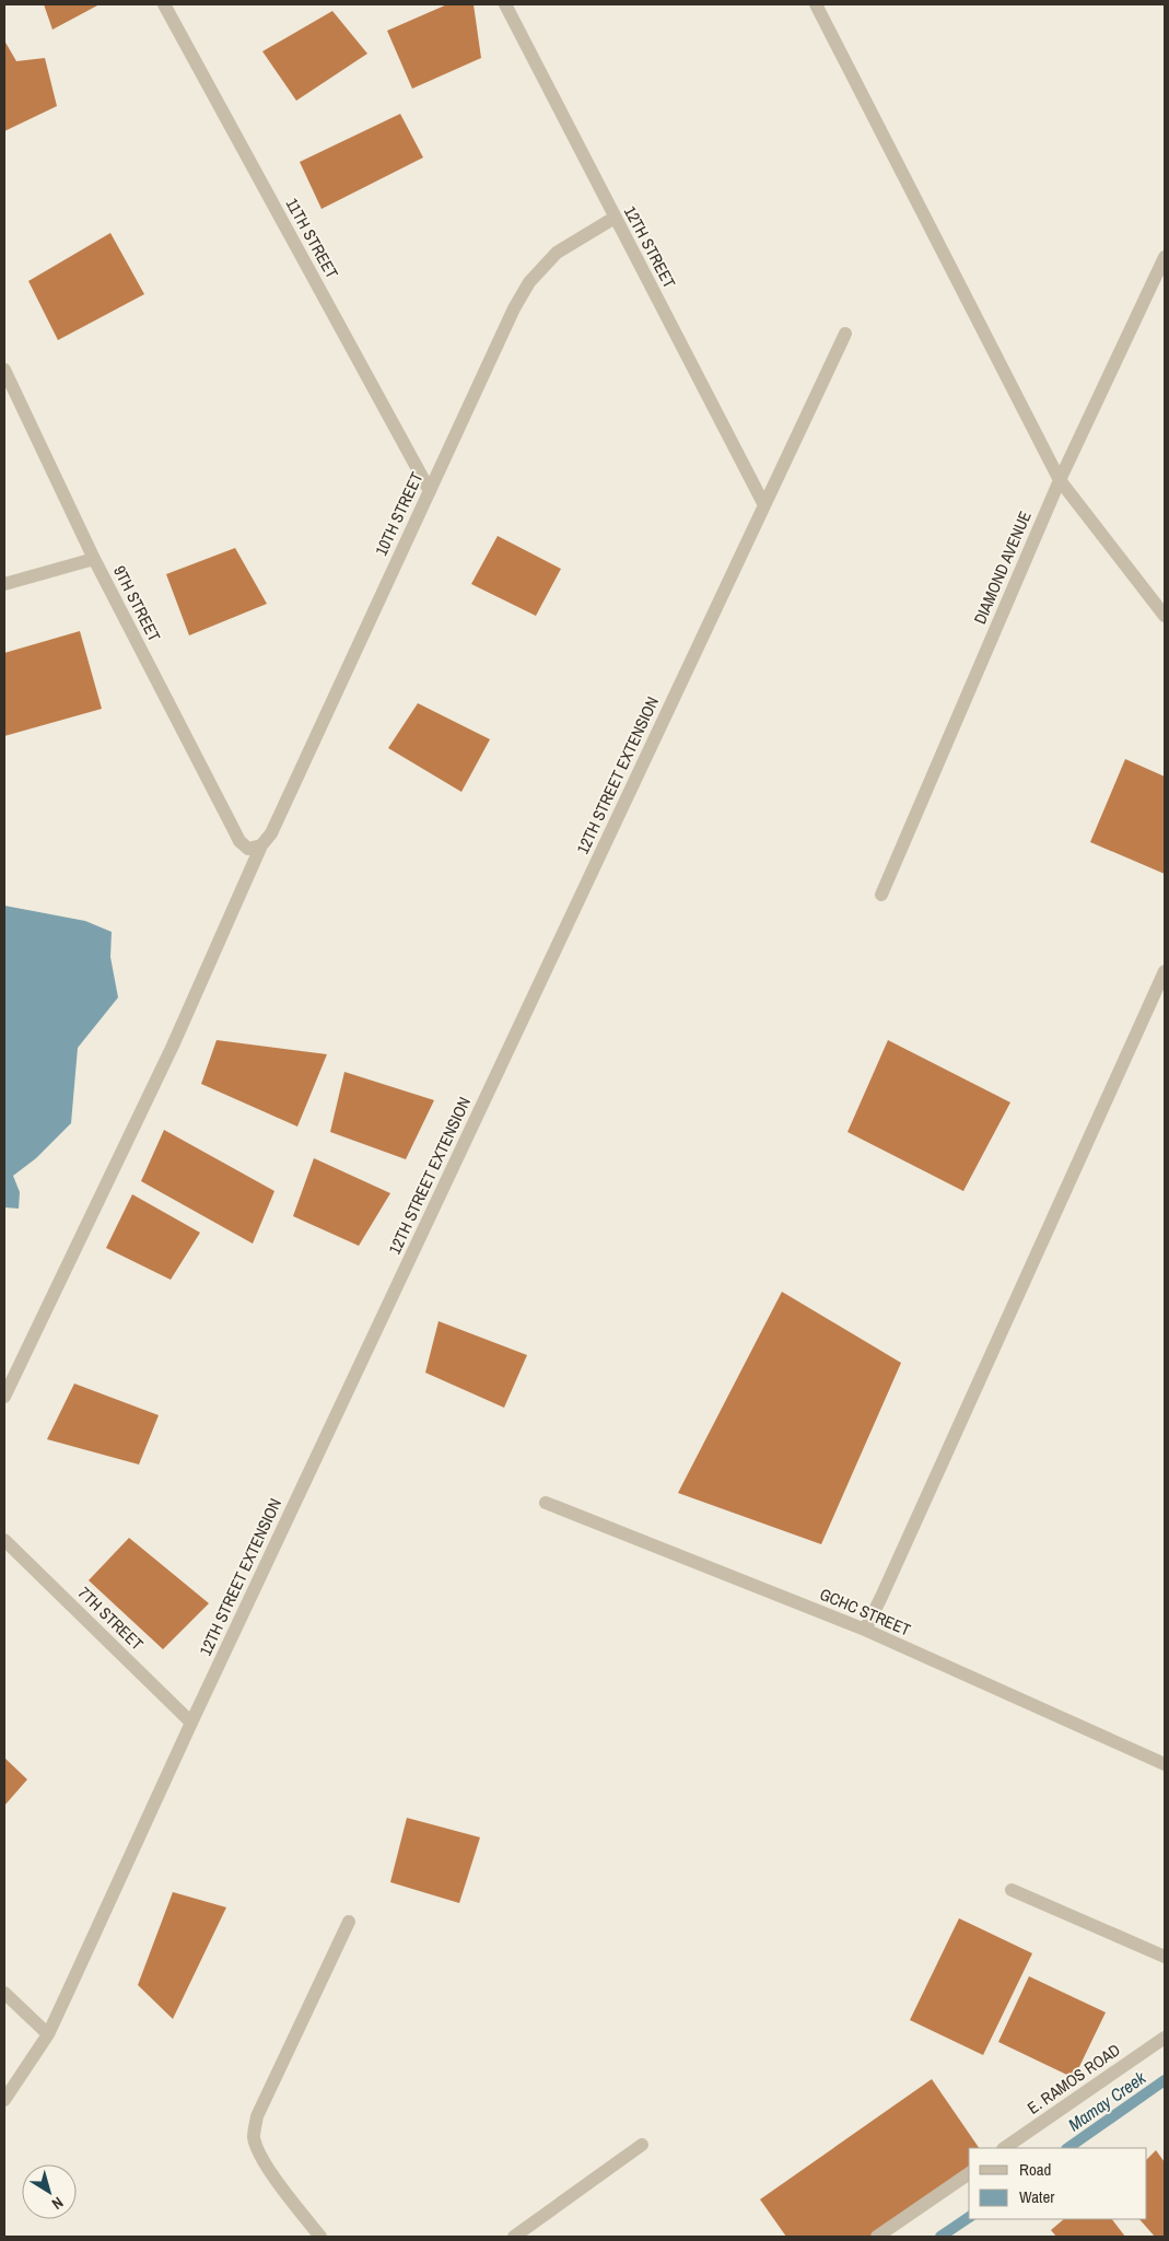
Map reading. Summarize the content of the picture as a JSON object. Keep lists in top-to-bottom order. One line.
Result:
{"streets":{"street":["11TH STREET","12TH STREET","10TH STREET","DIAMOND AVENUE","9TH STREET","12TH STREET EXTENSION","GCHC STREET","7TH STREET","E. RAMOS ROAD"]},"crossings":[["11TH STREET","10TH STREET"],["12TH STREET","10TH STREET"],["12TH STREET","12TH STREET EXTENSION"],["10TH STREET","9TH STREET"],["12TH STREET EXTENSION","7TH STREET"]],"water":["Mamay Creek"],"legend":["Road","Water"],"north":"bottom right"}
